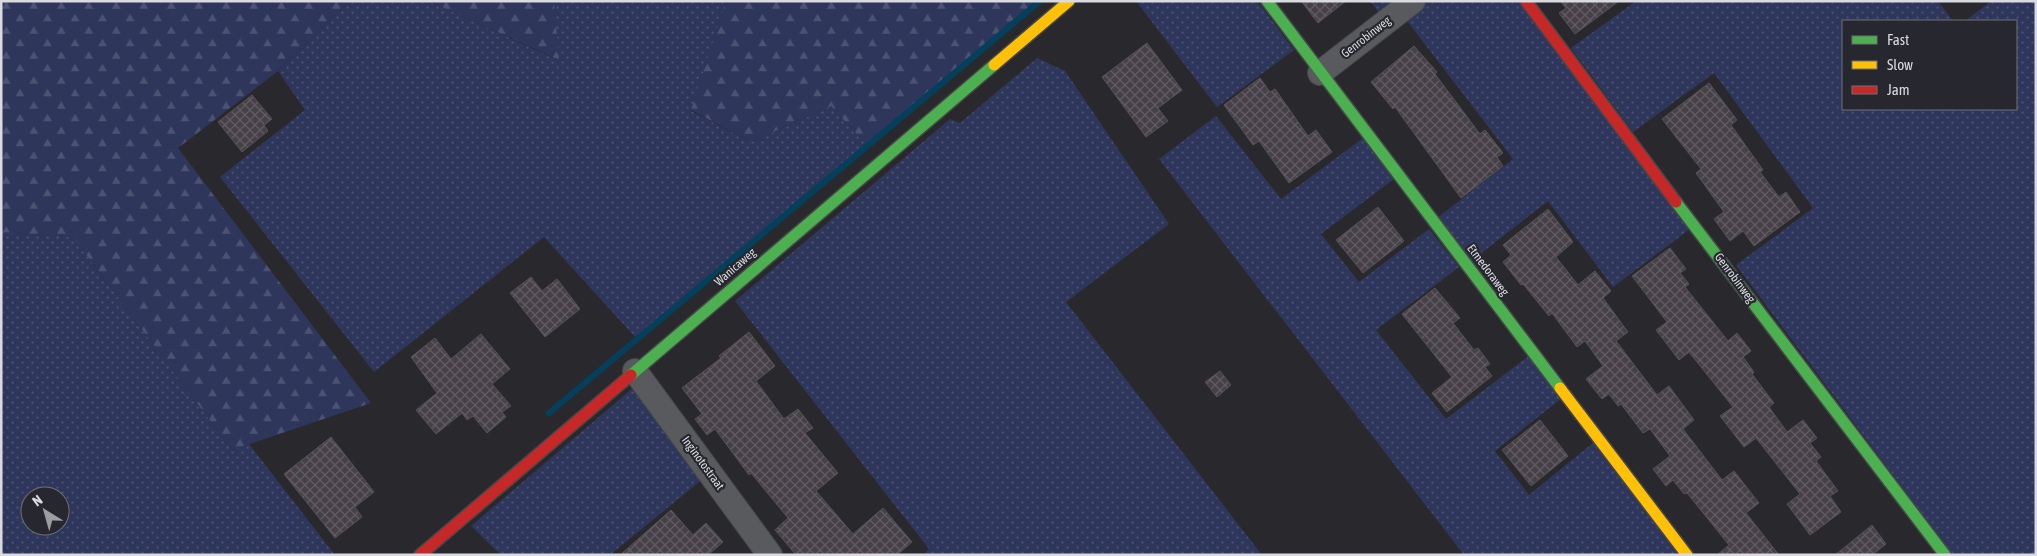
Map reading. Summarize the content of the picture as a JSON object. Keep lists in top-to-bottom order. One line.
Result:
{"streets":{"street":["Genrobinweg","Wanicaweg","Etmedoraweg","Inginotostraat"]},"crossings":[["Genrobinweg","Etmedoraweg"],["Wanicaweg","Inginotostraat"]],"legend":["Fast","Slow","Jam"],"north":"top left"}
